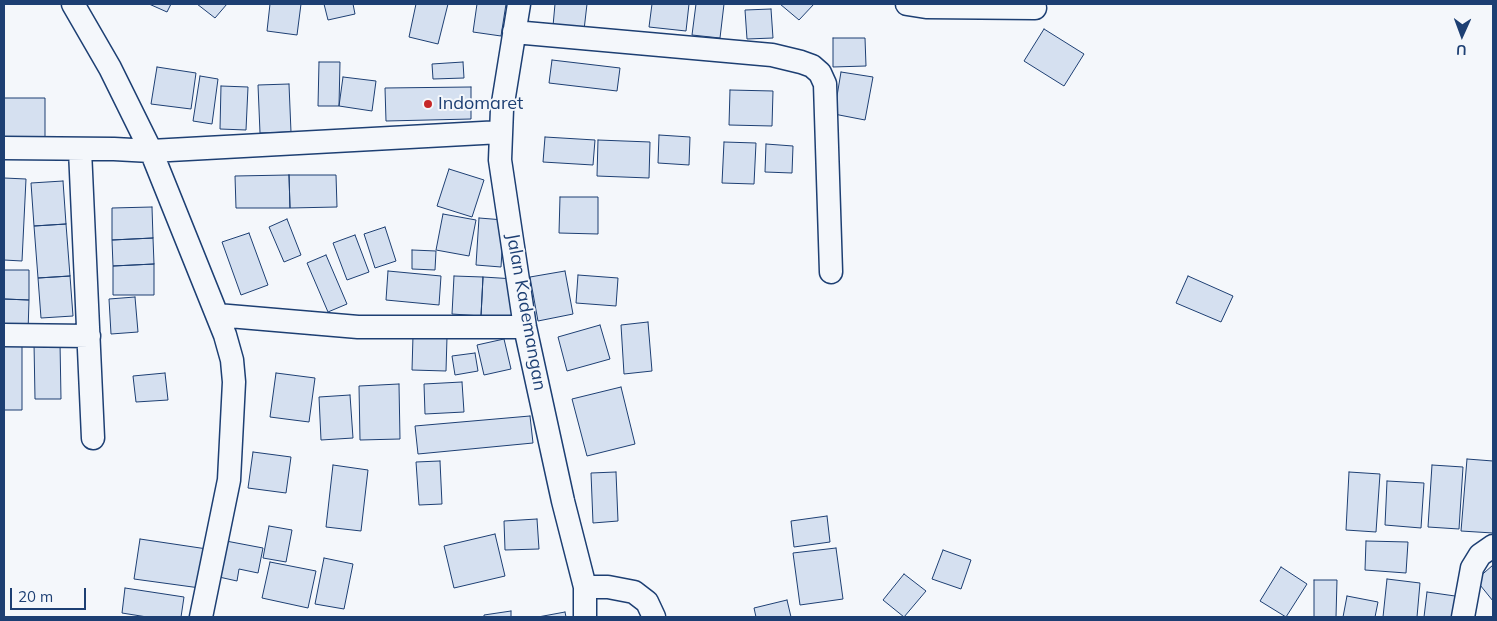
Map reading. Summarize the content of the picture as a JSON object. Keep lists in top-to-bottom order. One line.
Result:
{"streets":{"street":["Jalan Kademangan"]},"places":["Indomaret"],"scale_bar":"20 m","north":"bottom"}
